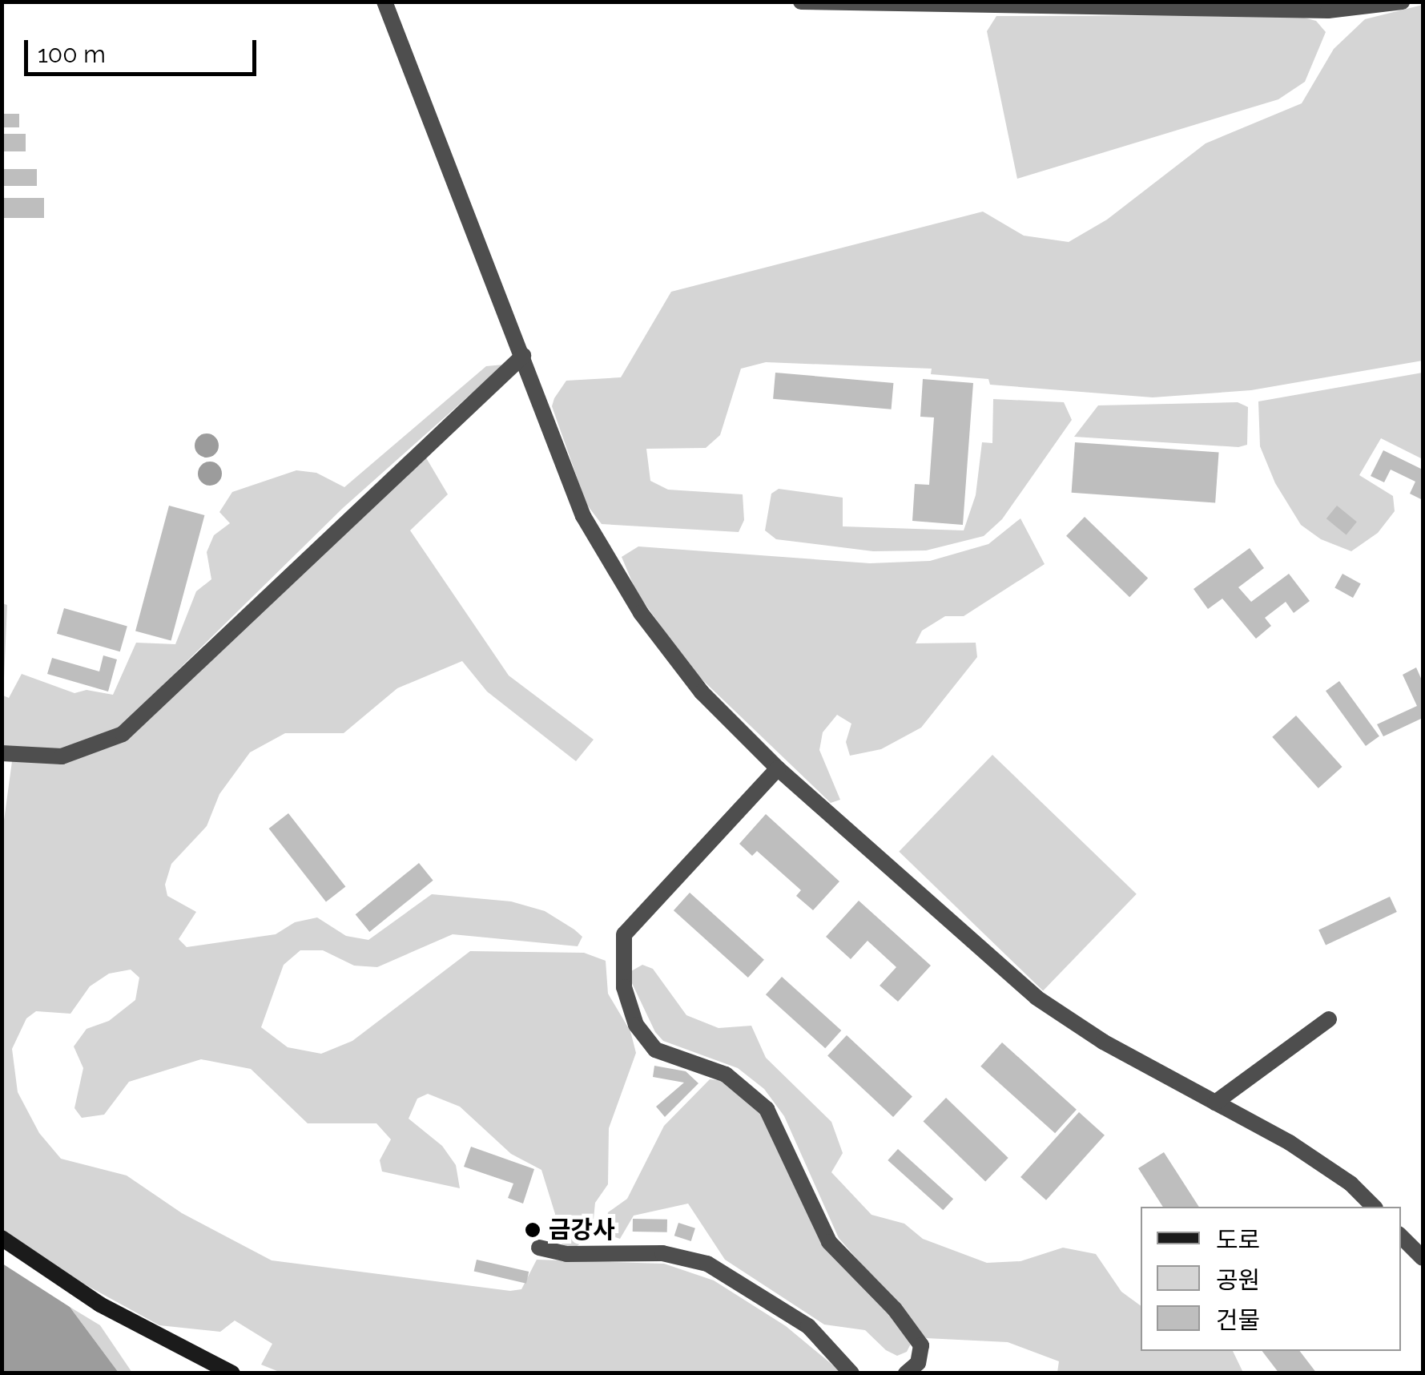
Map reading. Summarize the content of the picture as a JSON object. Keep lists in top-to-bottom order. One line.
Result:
{"places":["금강사"],"legend":["도로","공원","건물"],"scale_bar":"100 m"}
